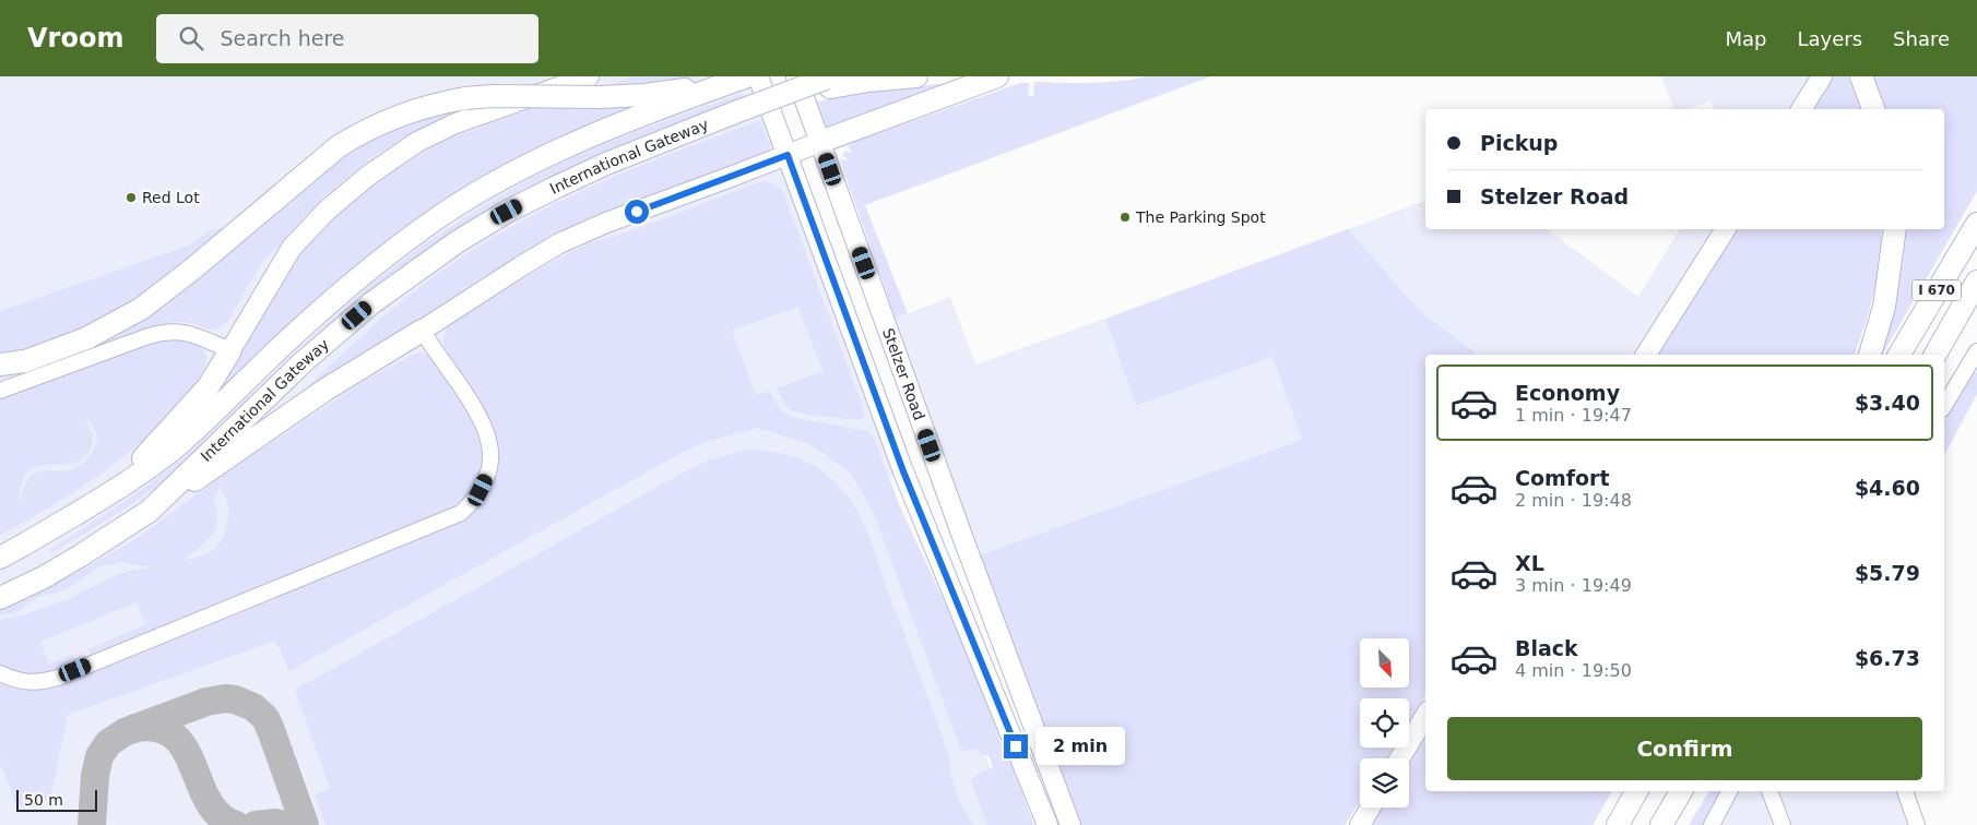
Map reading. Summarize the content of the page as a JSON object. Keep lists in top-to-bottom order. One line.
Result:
{"streets":{"highway":["International Gateway","I 670"],"main road":["Stelzer Road"]},"places":["Red Lot","The Parking Spot"],"scale_bar":"50 m","north":"bottom right","page":{"header":"Vroom","search":"Search here","nav":["Map","Layers","Share"],"banner":["Pickup","Stelzer Road"],"list":[{"name":"Economy","note":"1 min · 19:47","value":"$3.40"},{"name":"Comfort","note":"2 min · 19:48","value":"$4.60"},{"name":"XL","note":"3 min · 19:49","value":"$5.79"},{"name":"Black","note":"4 min · 19:50","value":"$6.73"}],"buttons":"Confirm","bubble":"2 min","scale":"50 m"}}
